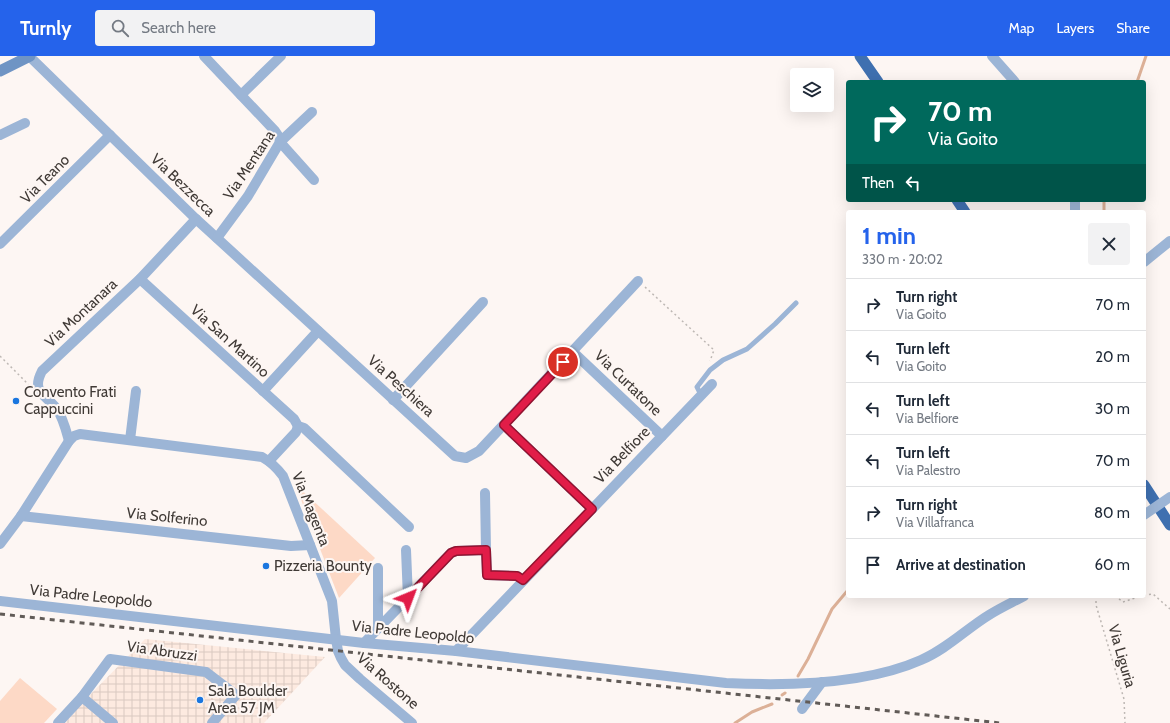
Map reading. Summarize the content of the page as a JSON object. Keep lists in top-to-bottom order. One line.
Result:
{"streets":{"street":["Via Mentana","Via Teano","Via Bezzecca","Via Montanara","Via San Martino","Via Curtatone","Via Peschiera","Via Belfiore","Via Magenta","Via Solferino","Via Padre Leopoldo","Via Abruzzi","Via Rostone"],"path":["Via Liguria"]},"crossings":[["Via Mentana","Via Bezzecca"],["Via Teano","Via Bezzecca"],["Via Bezzecca","Via Montanara"],["Via Bezzecca","Via Peschiera"],["Via Montanara","Via San Martino"],["Via Curtatone","Via Belfiore"],["Via Belfiore","Via Padre Leopoldo"],["Via Magenta","Via Solferino"],["Via Magenta","Via Padre Leopoldo"],["Via Magenta","Via Rostone"],["Via Padre Leopoldo","Via Rostone"]],"places":["Convento Frati Cappuccini","Pizzeria Bounty","Sala Boulder Area 57 JM"],"page":{"header":"Turnly","search":"Search here","nav":["Map","Layers","Share"],"turn":["70 m","Via Goito"],"then":"Then","heading":["1 min","330 m · 20:02"],"list":[{"name":"Turn right","note":"Via Goito","value":"70 m"},{"name":"Turn left","note":"Via Goito","value":"20 m"},{"name":"Turn left","note":"Via Belfiore","value":"30 m"},{"name":"Turn left","note":"Via Palestro","value":"70 m"},{"name":"Turn right","note":"Via Villafranca","value":"80 m"},{"name":"Arrive at destination","value":"60 m"}]}}
